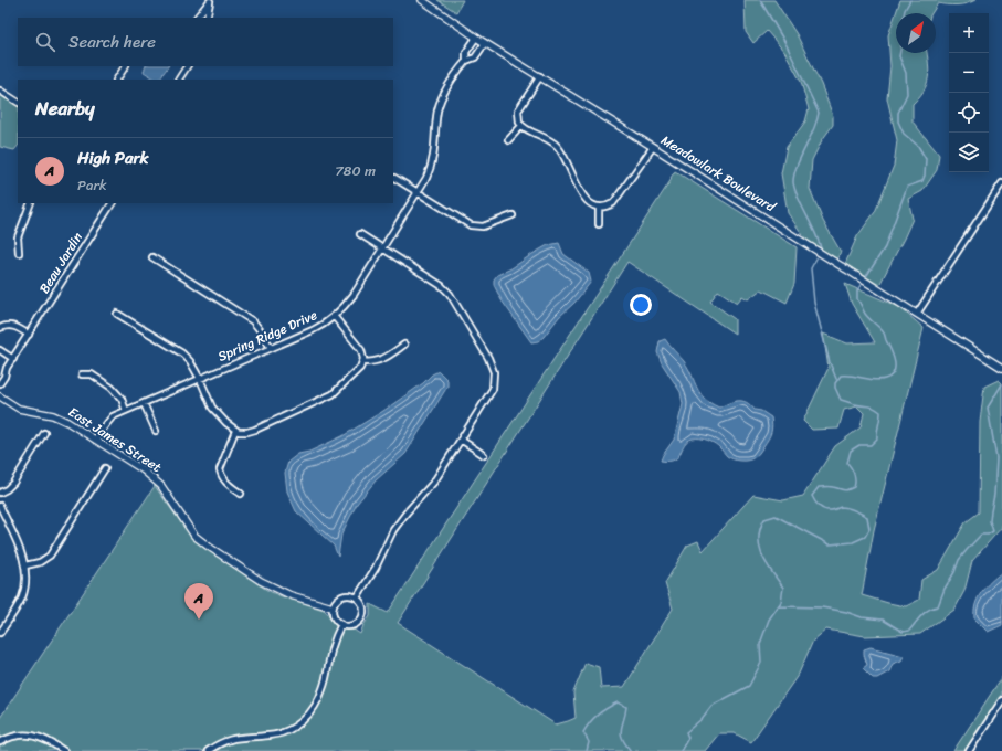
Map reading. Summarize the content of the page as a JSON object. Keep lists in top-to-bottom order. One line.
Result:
{"streets":{"street":["Meadowlark Boulevard","Beau Jardin","Spring Ridge Drive","East James Street"]},"crossings":[["Meadowlark Boulevard","Spring Ridge Drive"],["Spring Ridge Drive","East James Street"]],"north":"top right","page":{"map_buttons":["+","−"],"search":"Search here","heading":"Nearby","list":[{"mark":"A","name":"High Park","note":"Park","value":"780 m"}],"pins":"A"}}
